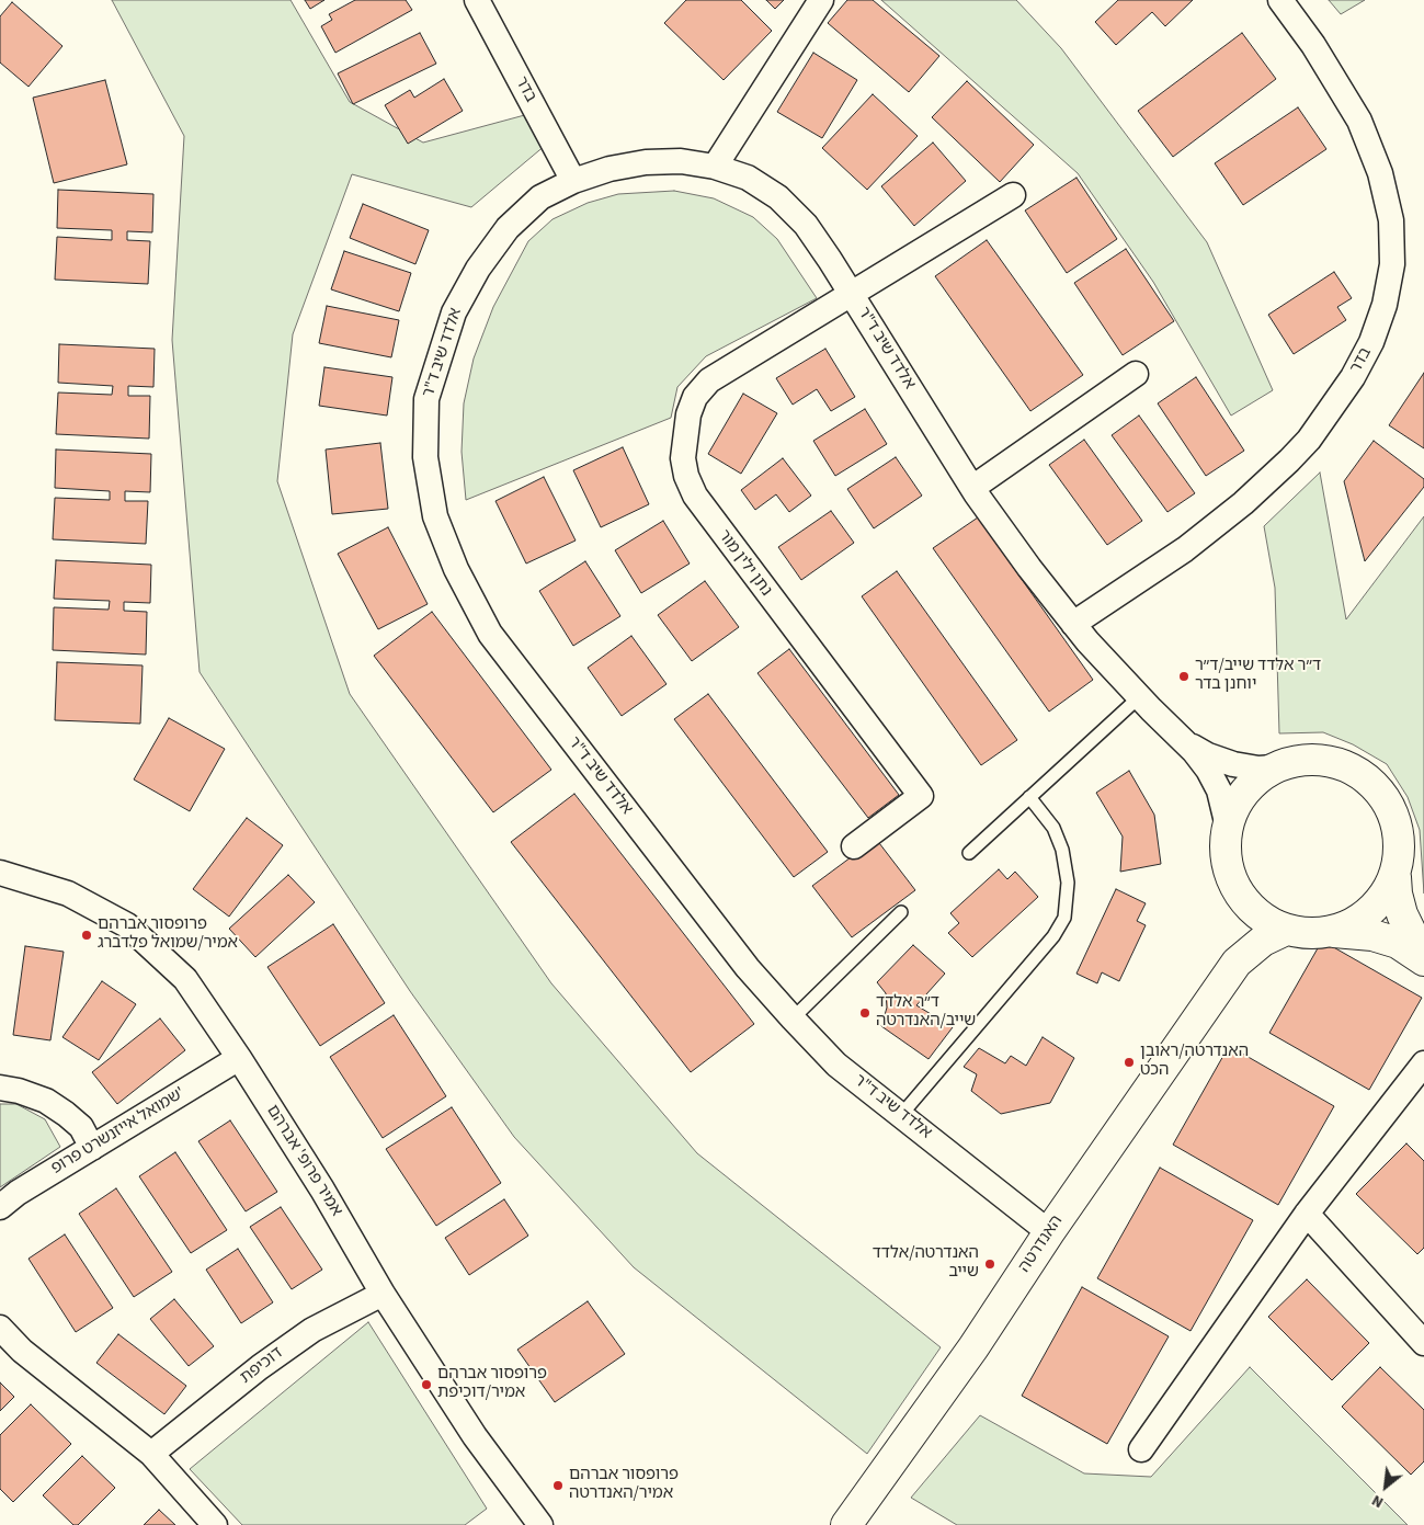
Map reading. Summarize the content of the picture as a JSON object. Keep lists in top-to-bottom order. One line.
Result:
{"streets":{"street":["בדר","אלדד שיב ד\"ר","נתן ילין מור","שמואל אייזנשרט פרופ'","אמיר פרופ' אברהם","האנדרטה","דוכיפת"]},"crossings":[["בדר","אלדד שיב ד\"ר"],["אלדד שיב ד\"ר","נתן ילין מור"],["אלדד שיב ד\"ר","האנדרטה"],["שמואל אייזנשרט פרופ'","אמיר פרופ' אברהם"],["אמיר פרופ' אברהם","דוכיפת"]],"places":["ד״ר אלדד שייב/ד״ר יוחנן בדר","פרופסור אברהם אמיר/שמואל פלדברג","ד״ר אלדד שייב/האנדרטה","האנדרטה/ראובן הכט","האנדרטה/אלדד שייב","פרופסור אברהם אמיר/דוכיפת","פרופסור אברהם אמיר/האנדרטה"],"north":"bottom left"}
